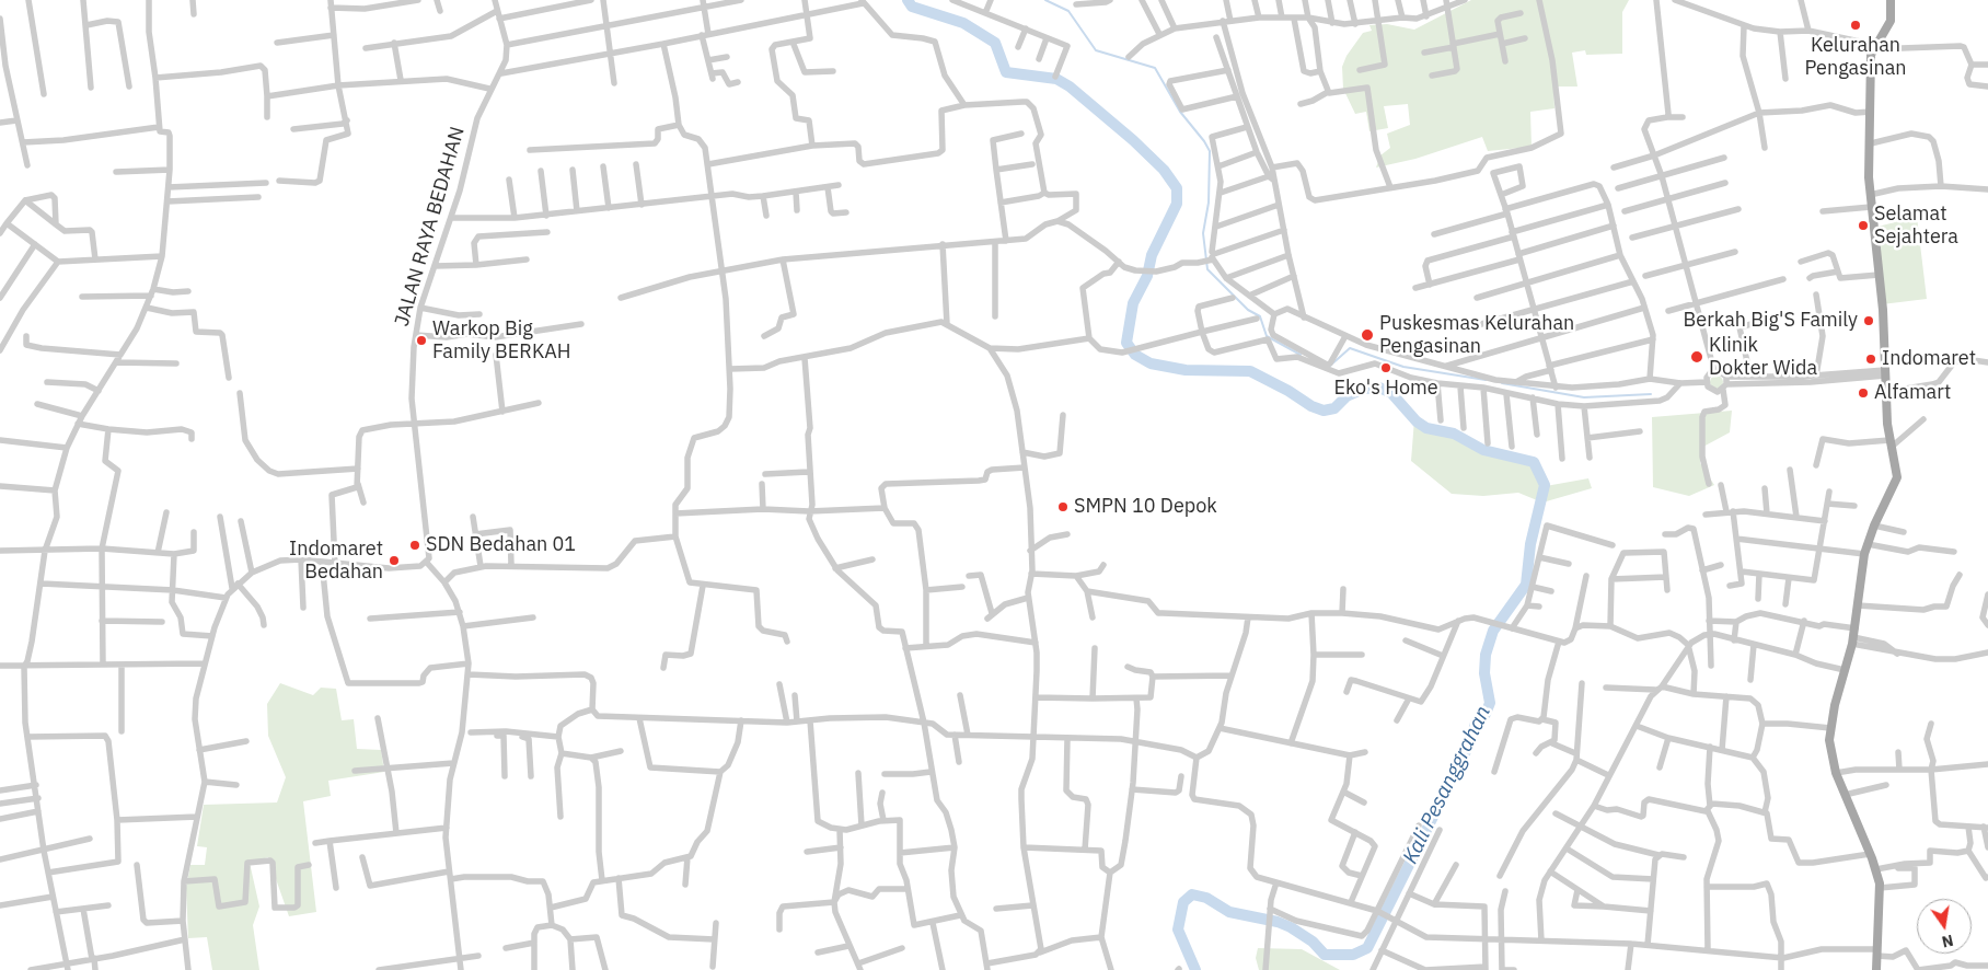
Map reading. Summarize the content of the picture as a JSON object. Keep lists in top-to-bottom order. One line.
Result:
{"streets":{"street":["JALAN RAYA BEDAHAN"]},"water":["Kali Pesanggrahan"],"places":["Kelurahan Pengasinan","Selamat Sejahtera","Berkah Big'S Family","Puskesmas Kelurahan Pengasinan","Warkop Big Family BERKAH","Klinik Dokter Wida","Indomaret","Eko's Home","Alfamart","SMPN 10 Depok","SDN Bedahan 01","Indomaret Bedahan"],"north":"bottom"}
